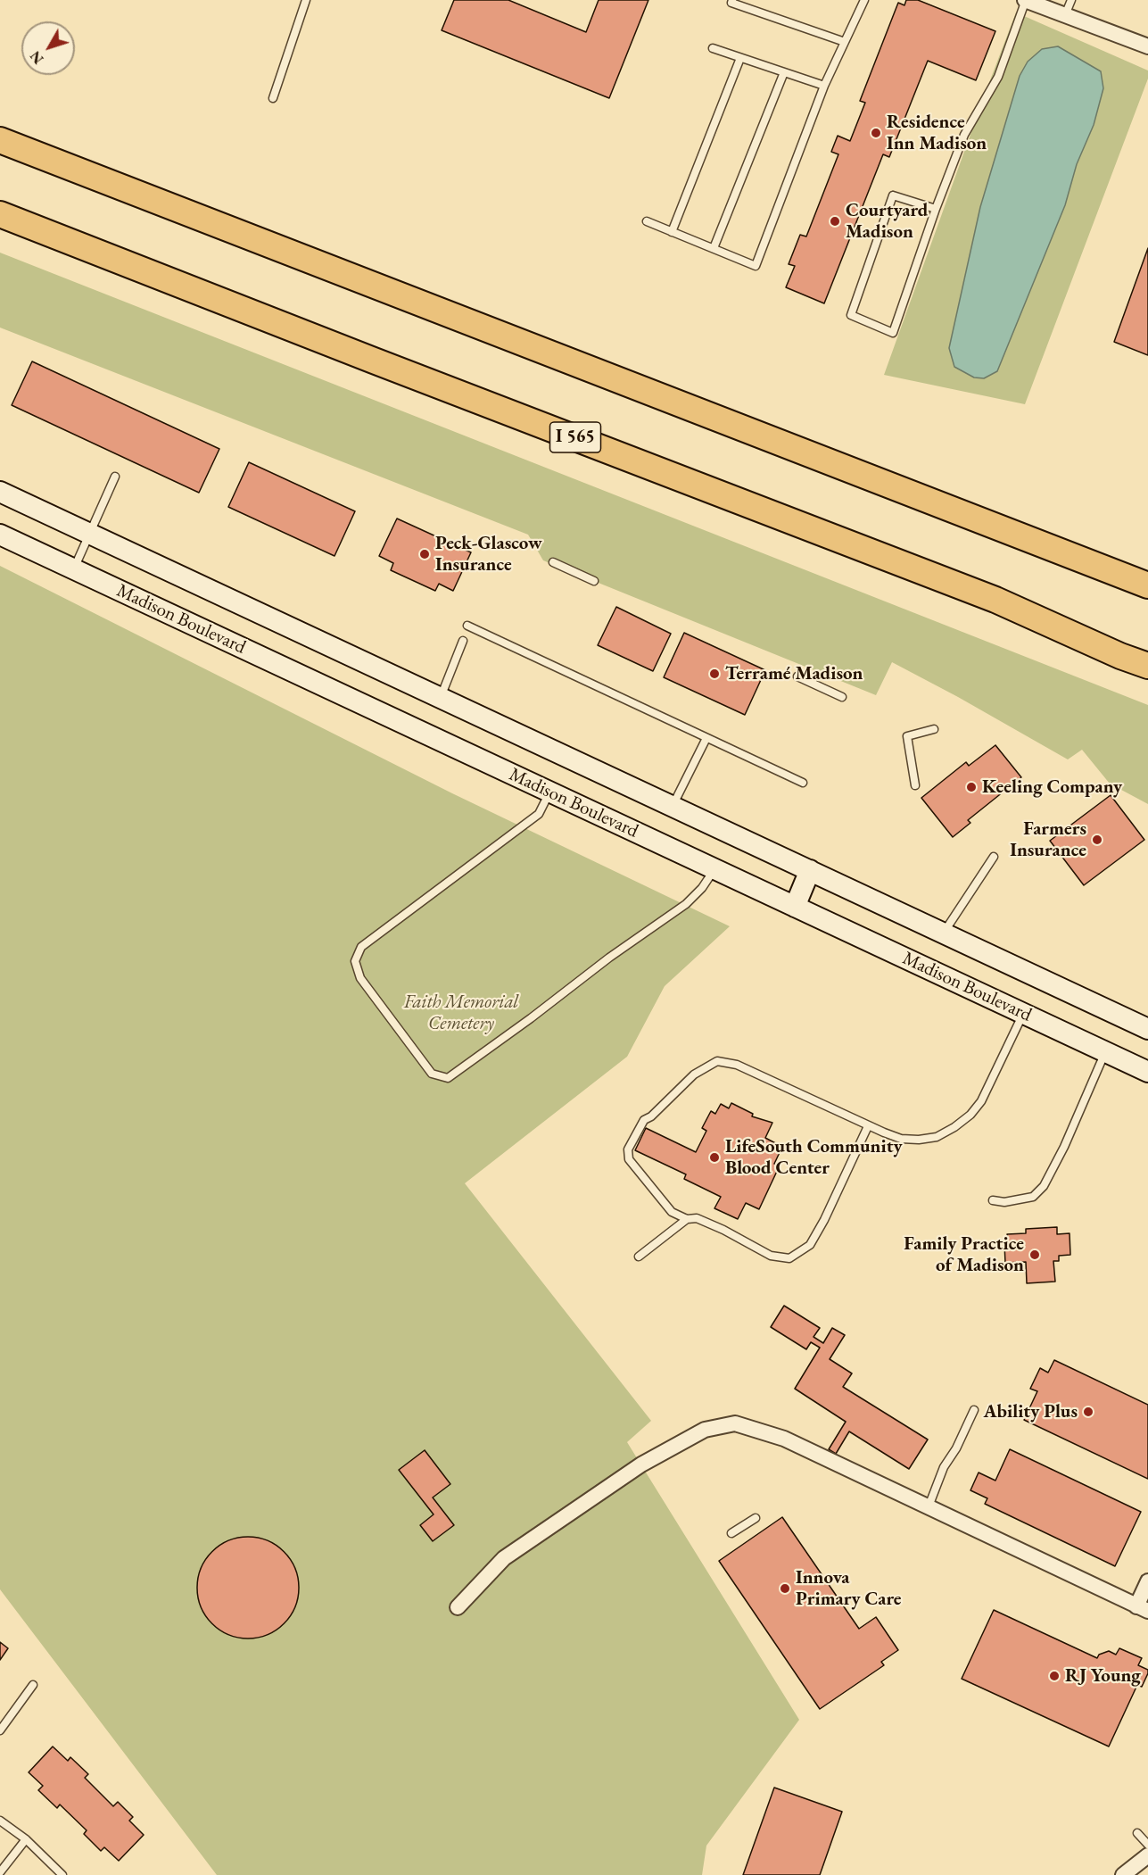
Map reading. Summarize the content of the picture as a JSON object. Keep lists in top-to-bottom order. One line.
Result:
{"streets":{"highway":["I 565"],"main road":["Madison Boulevard"]},"parks":["Faith Memorial Cemetery"],"places":["Residence Inn Madison","Courtyard Madison","Peck-Glascow Insurance","Terramé Madison","Keeling Company","Farmers Insurance","LifeSouth Community Blood Center","Family Practice of Madison","Ability Plus","Innova Primary Care","RJ Young"],"north":"bottom left"}
